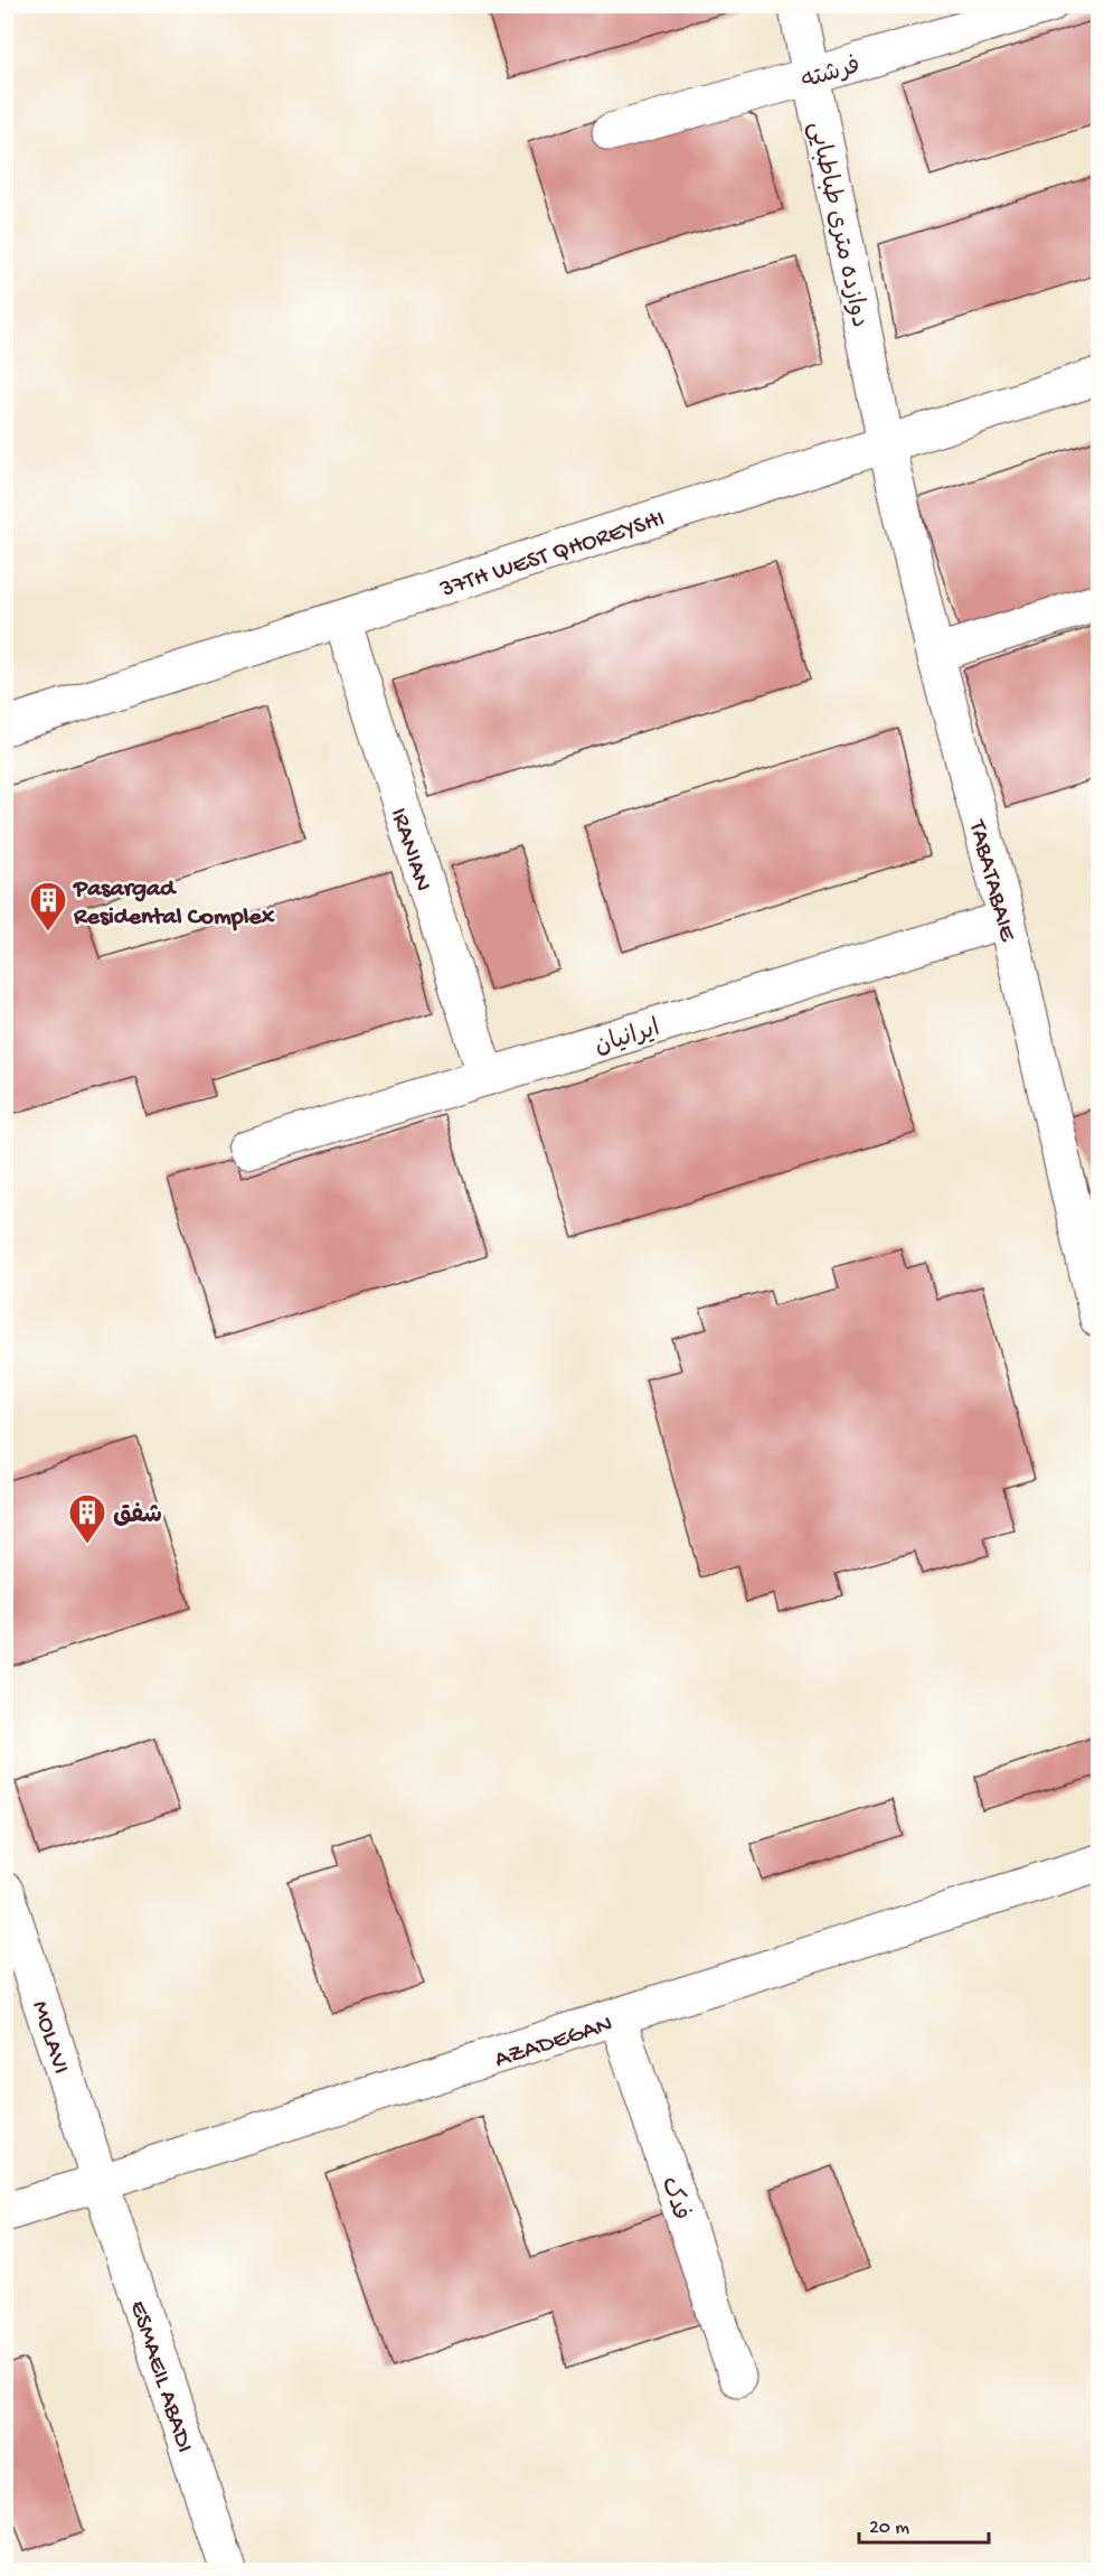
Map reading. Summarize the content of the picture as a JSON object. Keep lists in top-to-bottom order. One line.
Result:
{"streets":{"street":["فرشته","دوازده متری طباطبایی","37TH WEST QHOREYSHI","IRANIAN","TABATABAIE","ایرانیان","MOLAVI","AZADEGAN","فدک","ESMAEIL ABADI"]},"crossings":[["فرشته","دوازده متری طباطبایی"],["دوازده متری طباطبایی","37TH WEST QHOREYSHI"],["دوازده متری طباطبایی","TABATABAIE"],["37TH WEST QHOREYSHI","IRANIAN"],["37TH WEST QHOREYSHI","TABATABAIE"],["IRANIAN","ایرانیان"],["TABATABAIE","ایرانیان"],["MOLAVI","AZADEGAN"],["MOLAVI","ESMAEIL ABADI"],["AZADEGAN","فدک"],["AZADEGAN","ESMAEIL ABADI"]],"places":{"building":["Pasargad Residental Complex","شفق"]},"scale_bar":"20 m"}
